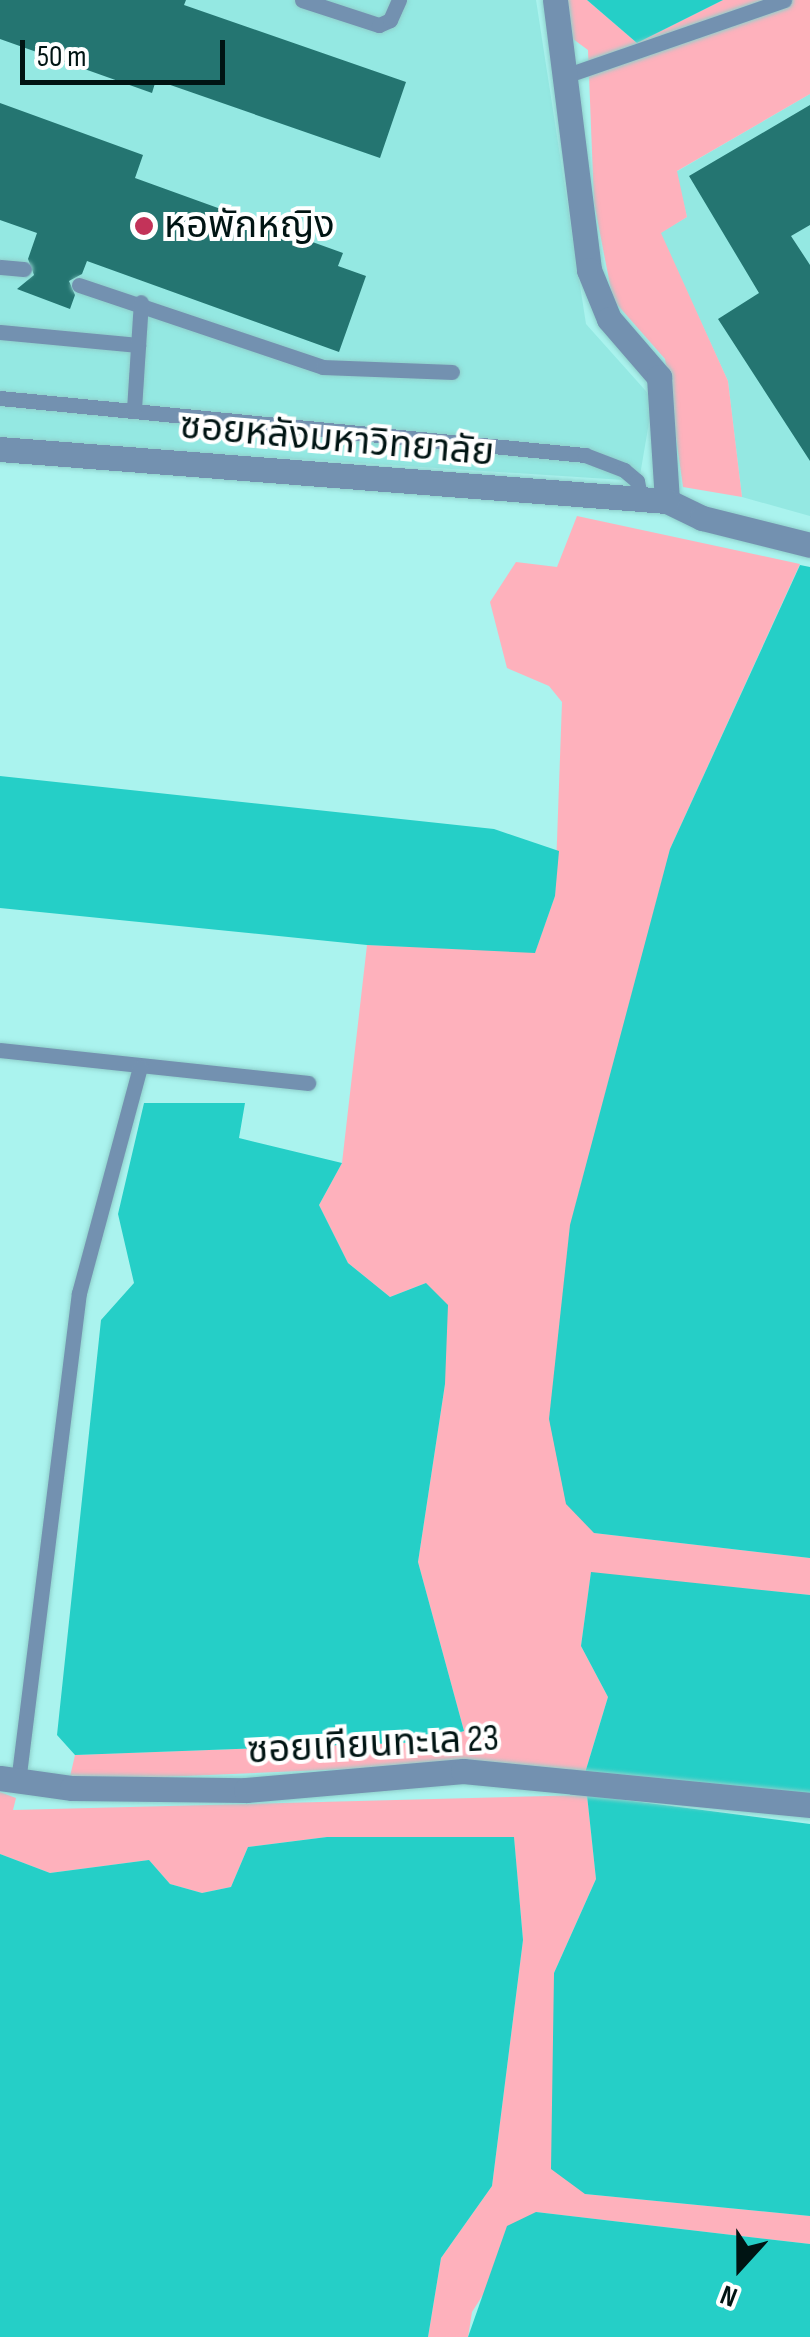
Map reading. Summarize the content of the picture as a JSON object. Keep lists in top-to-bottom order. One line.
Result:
{"streets":{"street":["ซอยหลังมหาวิทยาลัย","ซอยเทียนทะเล 23"]},"places":["หอพักหญิง"],"scale_bar":"50 m","north":"bottom"}
